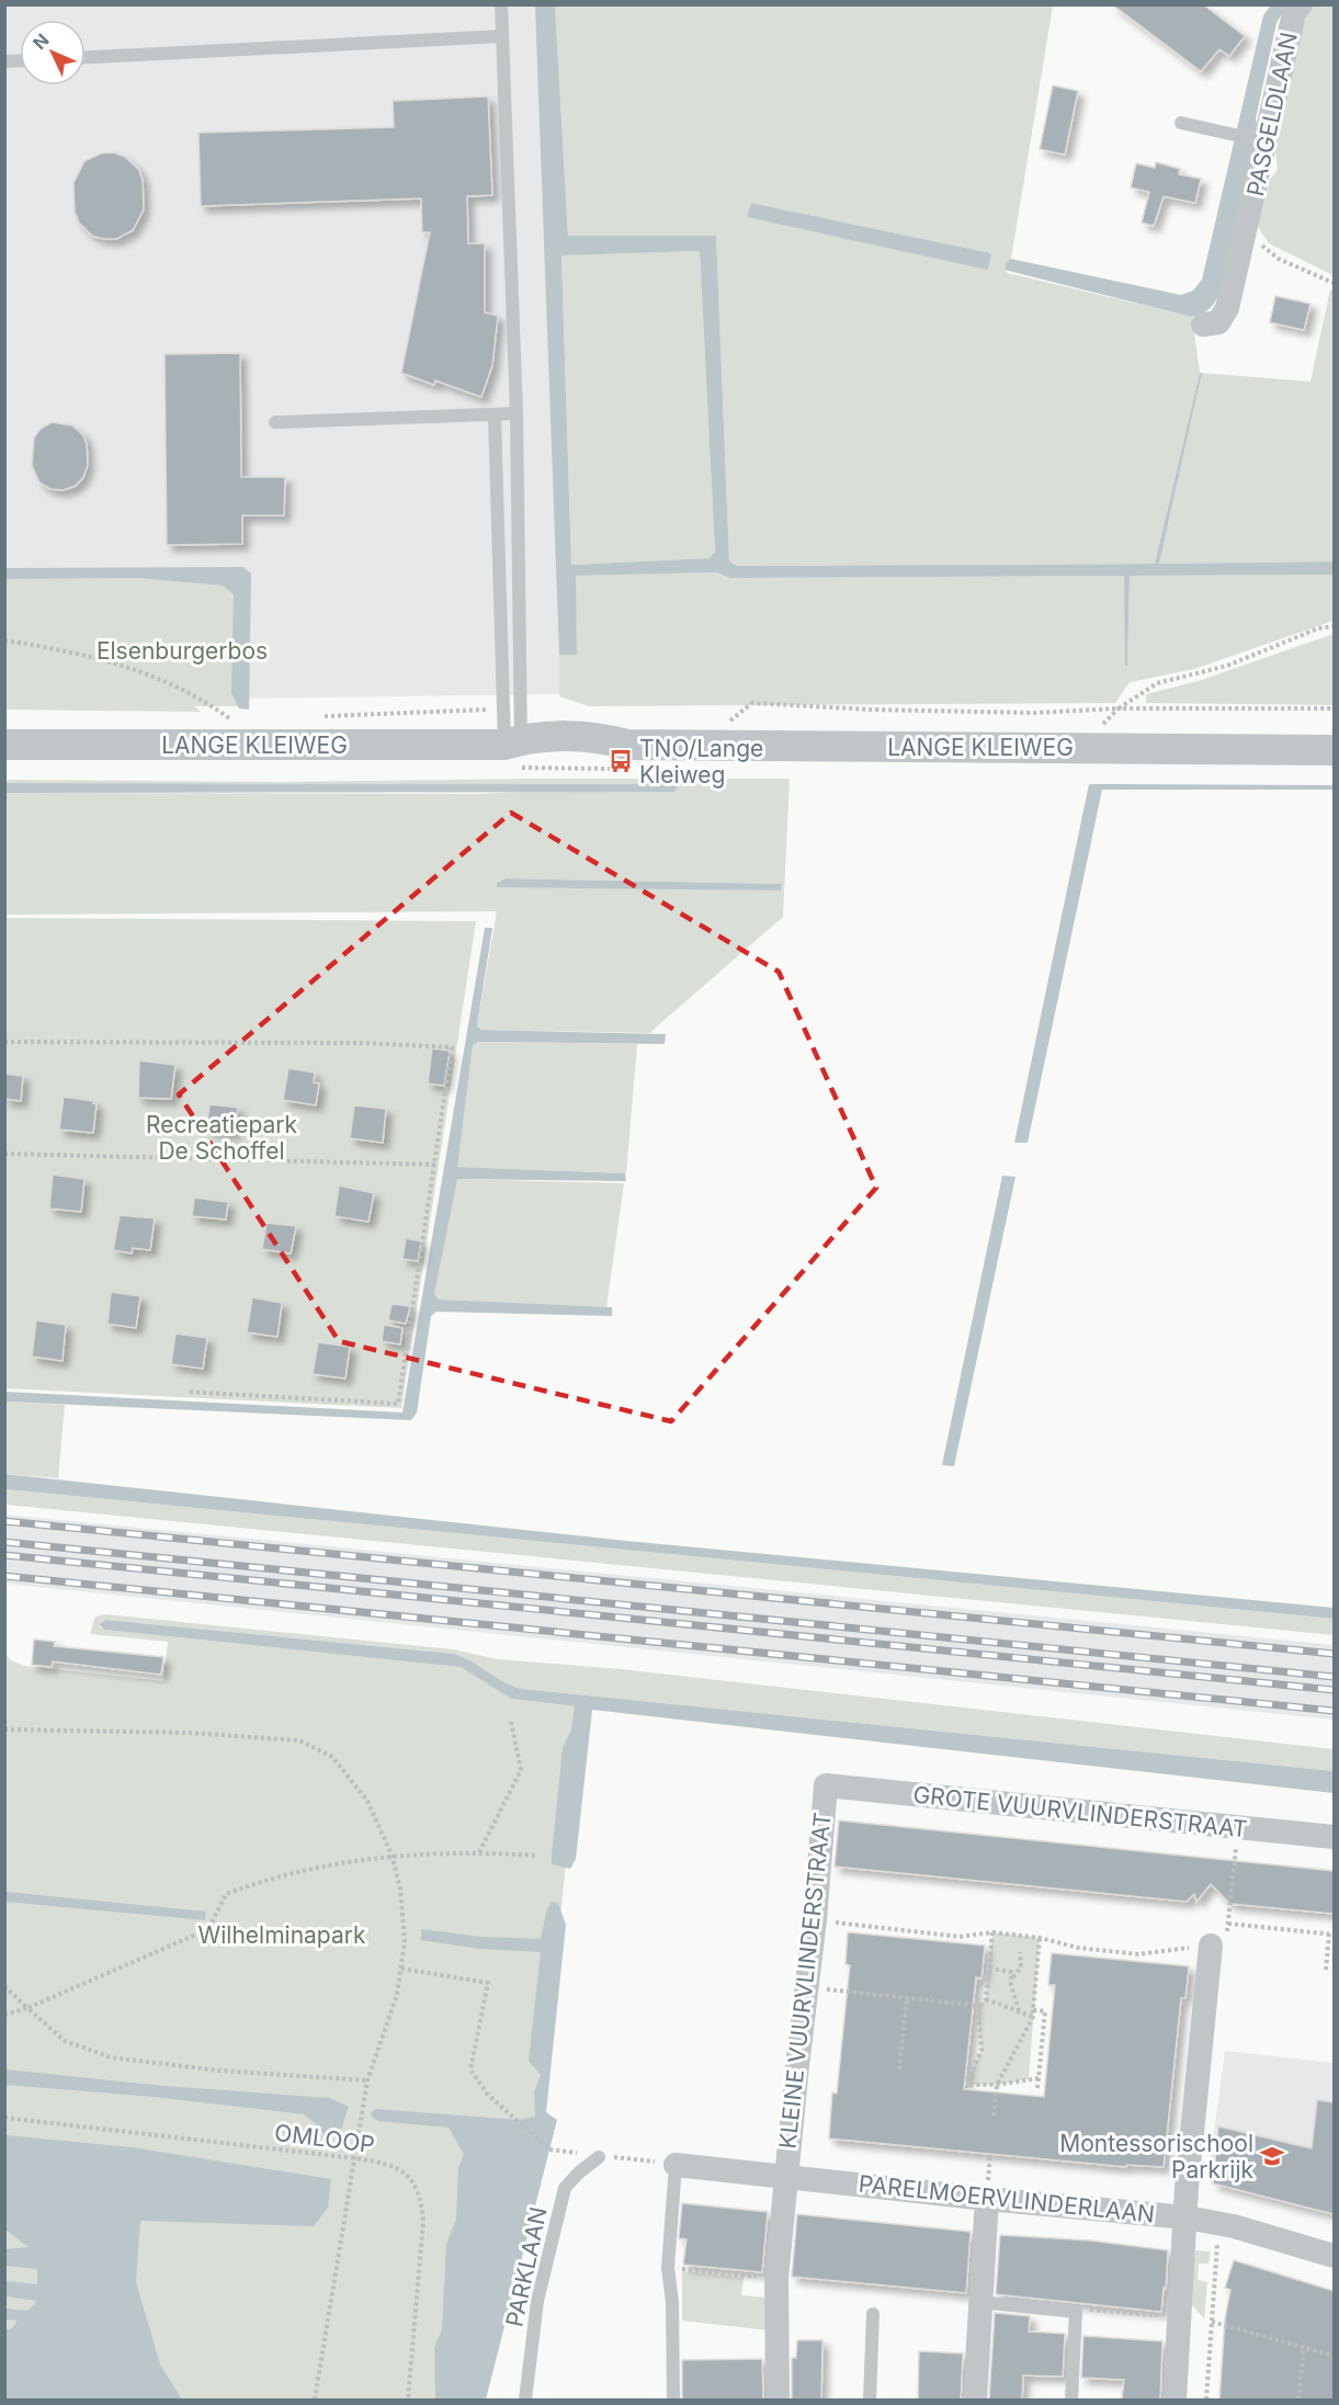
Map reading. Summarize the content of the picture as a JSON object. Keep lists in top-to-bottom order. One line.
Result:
{"streets":{"street":["PASGELDLAAN","LANGE KLEIWEG","GROTE VUURVLINDERSTRAAT","KLEINE VUURVLINDERSTRAAT","PARELMOERVLINDERLAAN"],"lane":["PARKLAAN"],"path":["OMLOOP"]},"crossings":[["GROTE VUURVLINDERSTRAAT","KLEINE VUURVLINDERSTRAAT"],["KLEINE VUURVLINDERSTRAAT","PARELMOERVLINDERLAAN"]],"parks":["Elsenburgerbos","Recreatiepark De Schoffel","Wilhelminapark"],"places":{"bus stop":["TNO/Lange Kleiweg"],"school or university":["Montessorischool Parkrijk"]},"north":"top left"}
